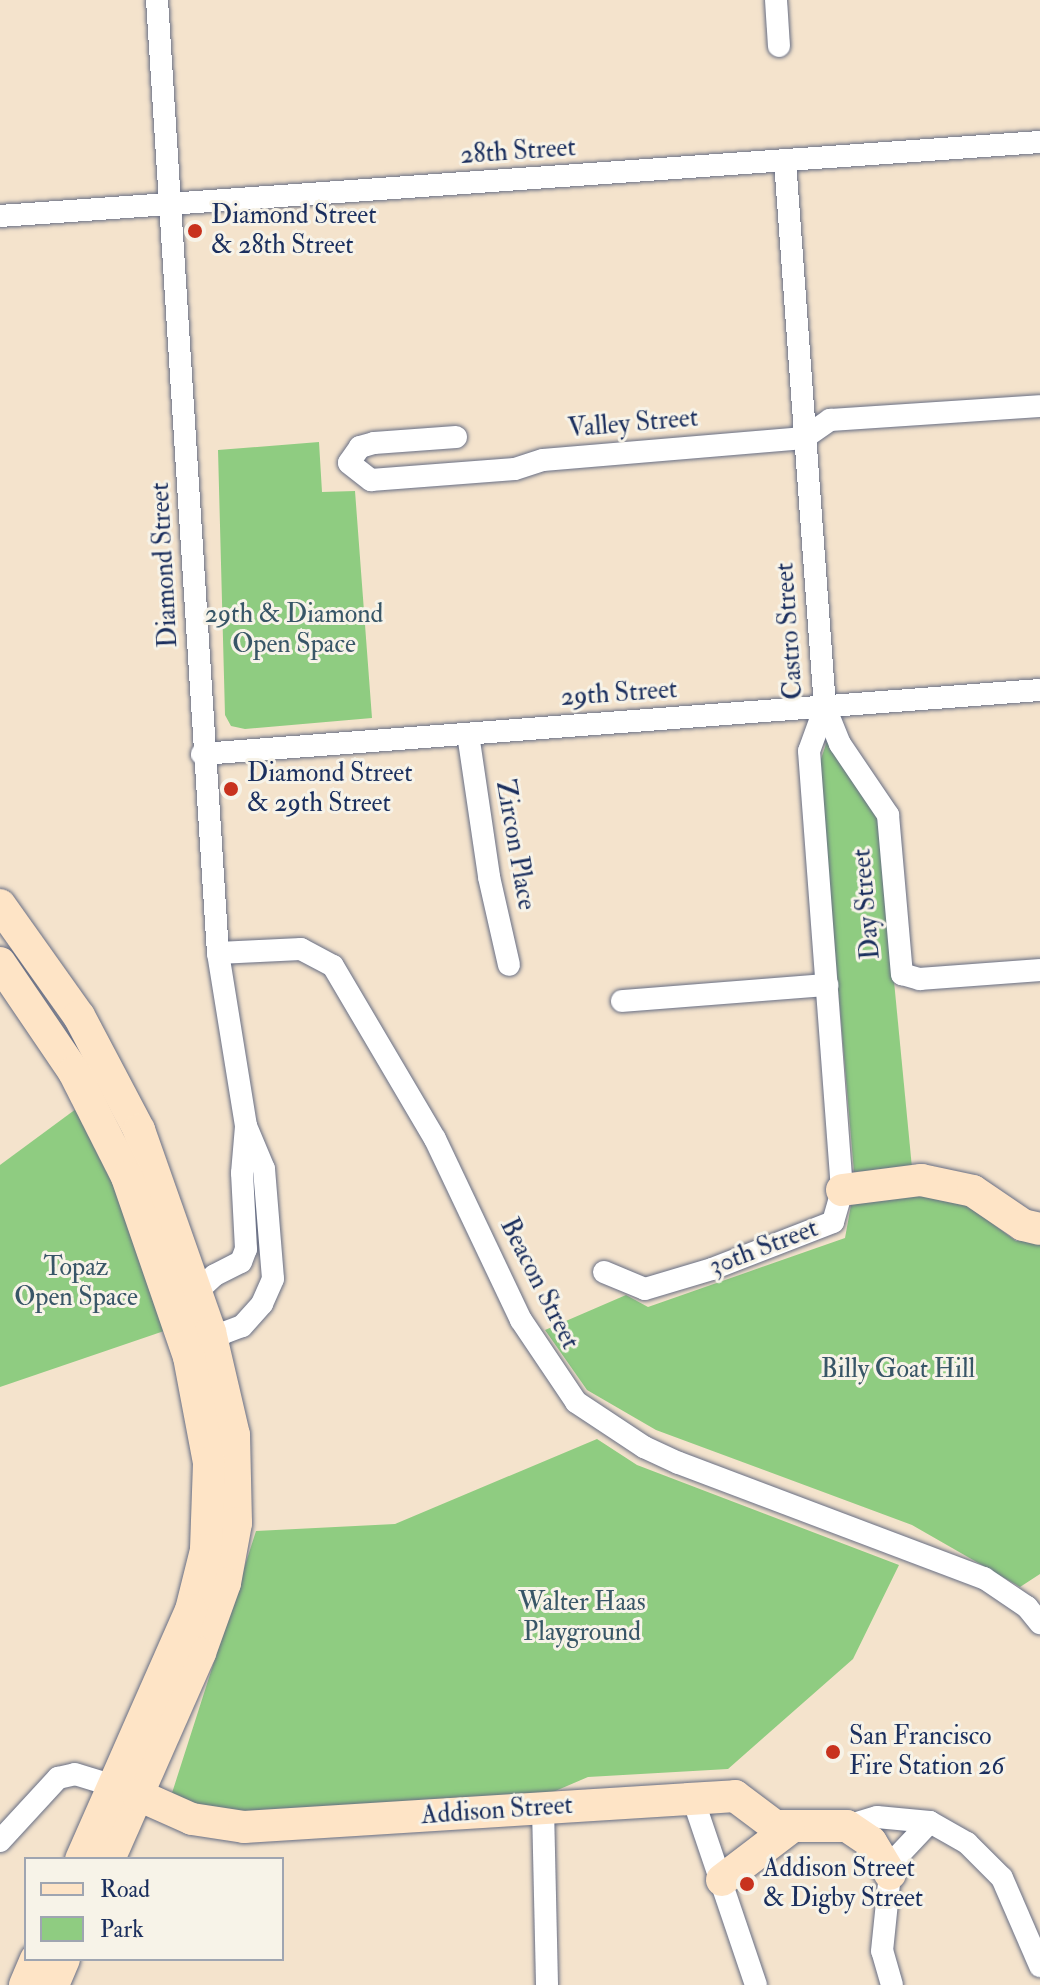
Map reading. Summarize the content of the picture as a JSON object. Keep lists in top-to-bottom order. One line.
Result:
{"streets":{"main road":["30th Street","Addison Street"],"street":["28th Street","Valley Street","Diamond Street","Castro Street","29th Street","Zircon Place","Day Street","Beacon Street"]},"crossings":[["28th Street","Diamond Street"],["28th Street","Castro Street"],["Valley Street","Castro Street"],["Diamond Street","29th Street"],["Diamond Street","Beacon Street"],["Castro Street","29th Street"],["Castro Street","Day Street"],["Castro Street","30th Street"],["29th Street","Zircon Place"],["29th Street","Day Street"]],"parks":["29th & Diamond Open Space","Topaz Open Space","Billy Goat Hill","Walter Haas Playground"],"places":["Diamond Street & 28th Street","Diamond Street & 29th Street","San Francisco Fire Station 26","Addison Street & Digby Street"],"legend":["Road","Park"]}
